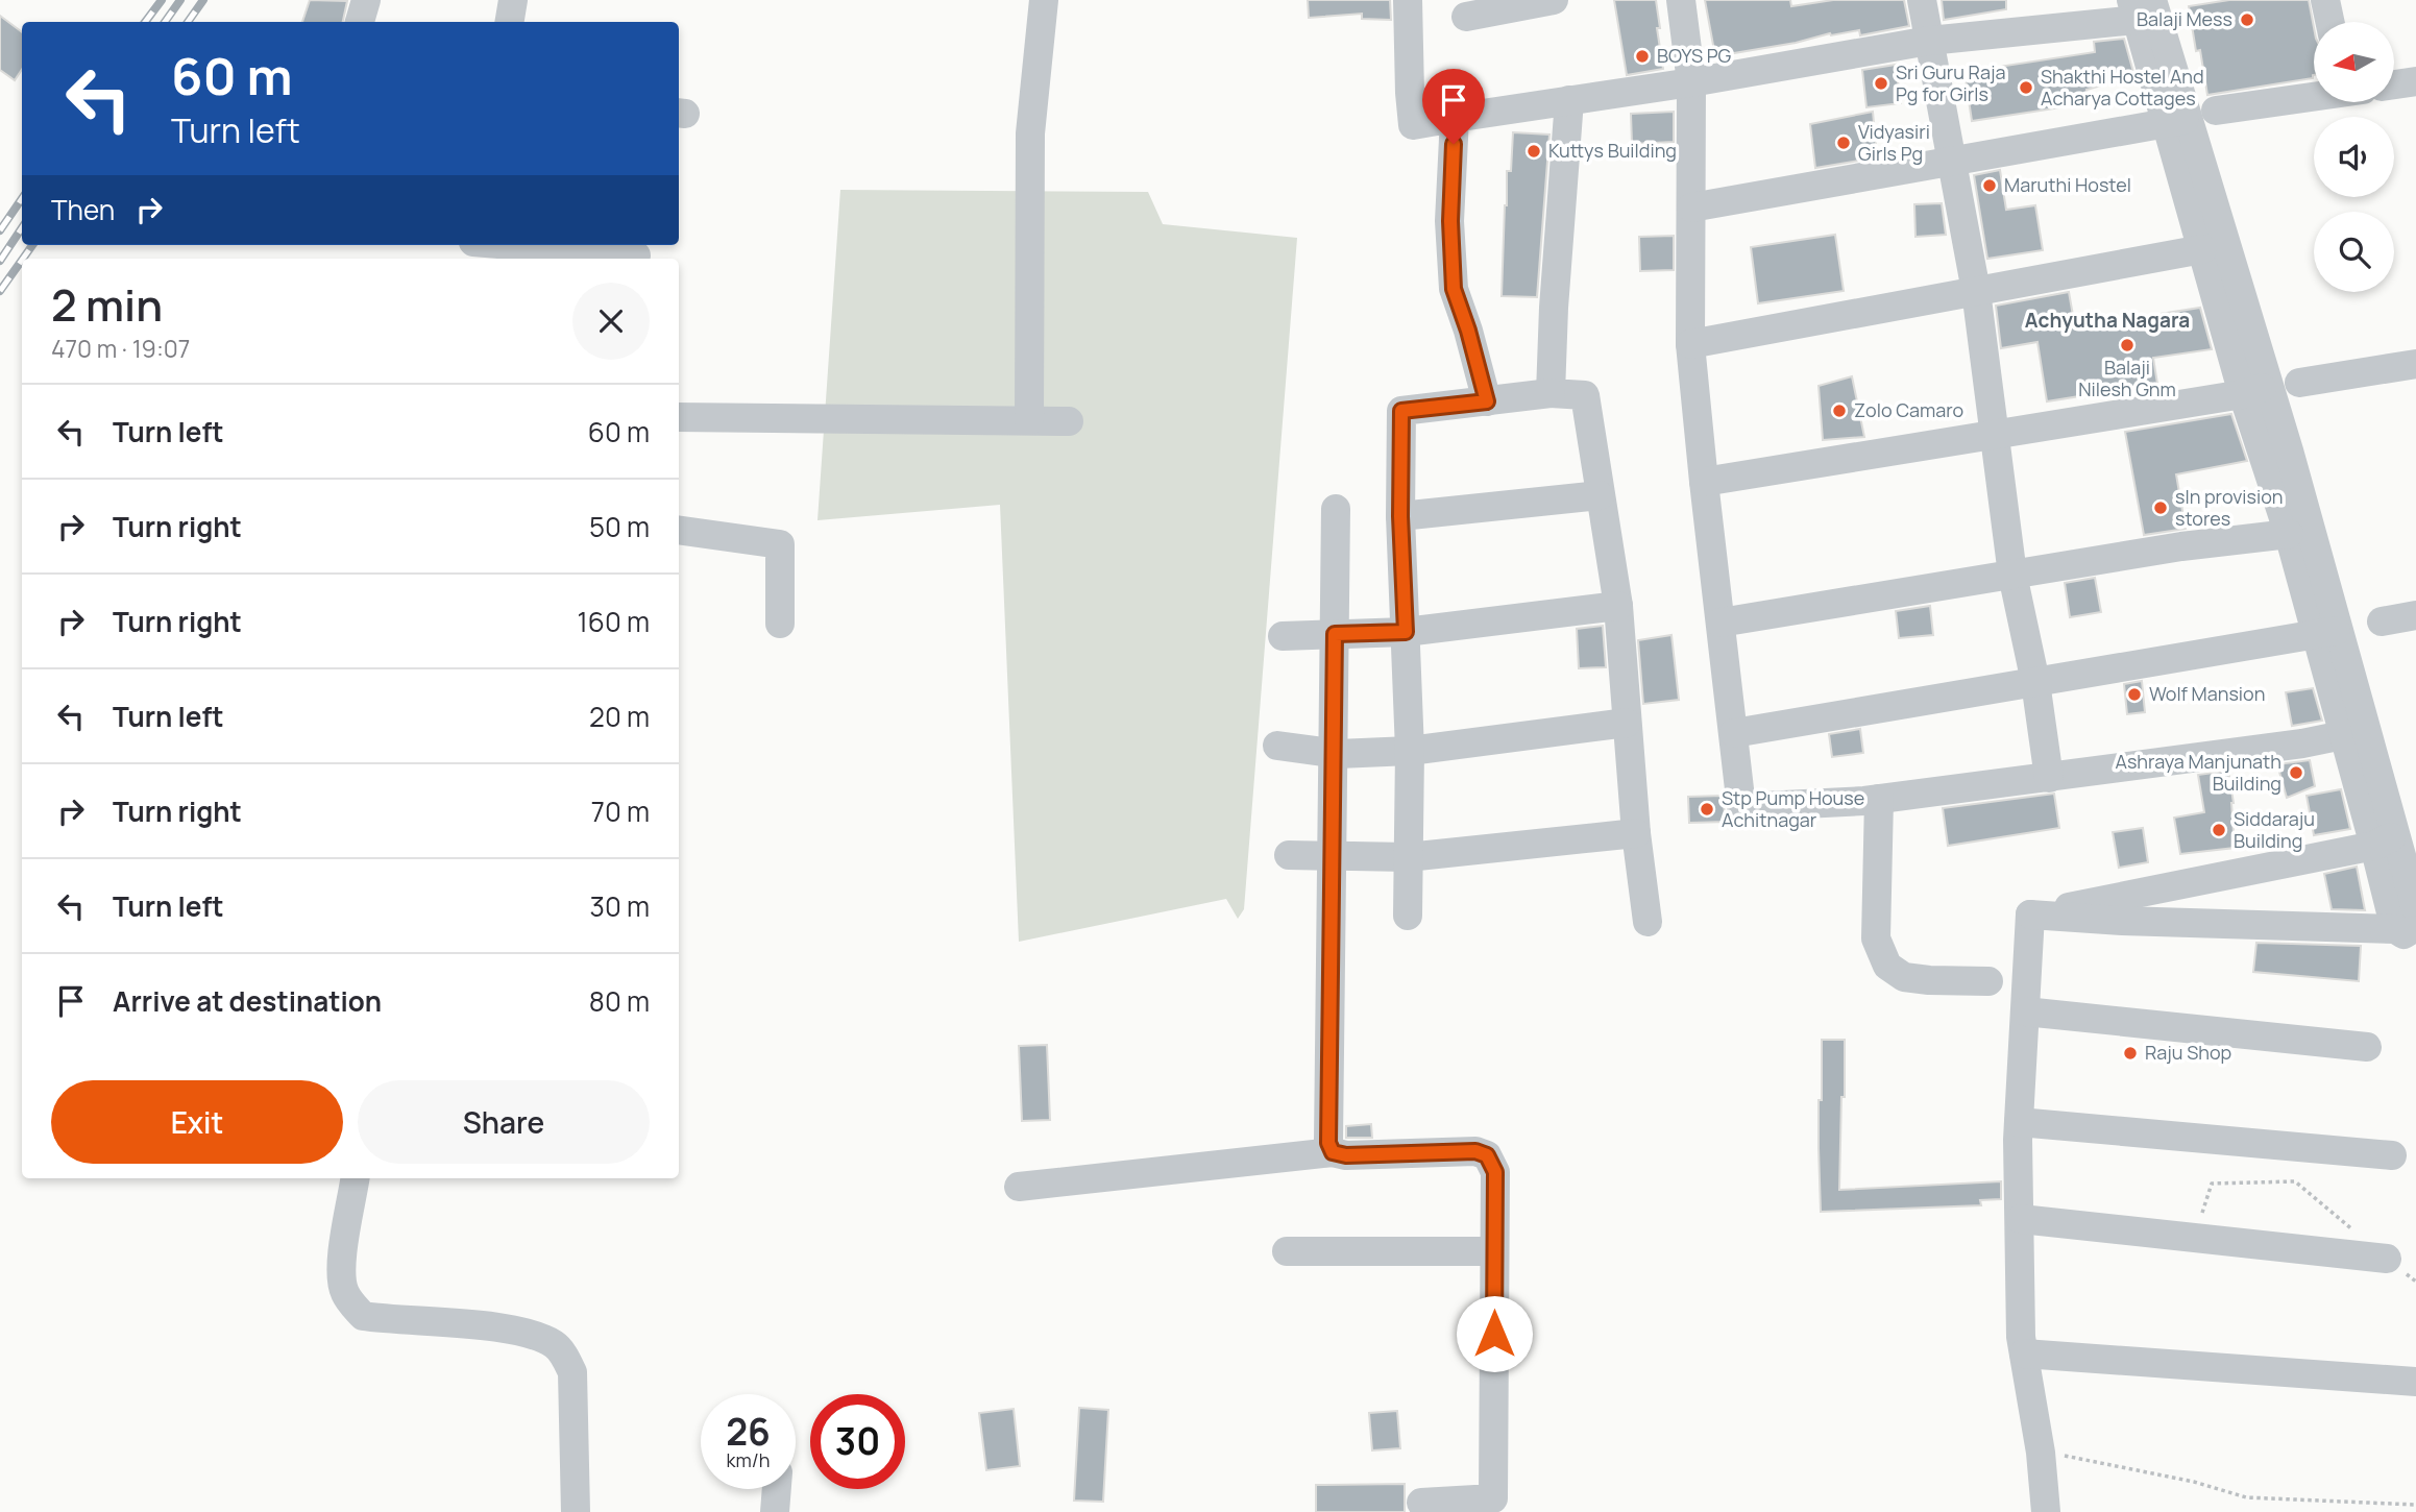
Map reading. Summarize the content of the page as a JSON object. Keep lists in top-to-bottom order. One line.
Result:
{"districts":["Achyutha Nagara"],"places":["Balaji Mess","BOYS PG","Sri Guru Raja Pg for Girls","Shakthi Hostel And Acharya Cottages","Vidyasiri Girls Pg","Kuttys Building","Maruthi Hostel","Balaji Nilesh Gnm","Zolo Camaro","sln provision stores","Wolf Mansion","Ashraya Manjunath Building","Stp Pump House Achitnagar","Siddaraju Building","Raju Shop"],"north":"left","page":{"turn":["60 m","Turn left"],"then":"Then","heading":["2 min","470 m · 19:07"],"list":[{"name":"Turn left","value":"60 m"},{"name":"Turn right","value":"50 m"},{"name":"Turn right","value":"160 m"},{"name":"Turn left","value":"20 m"},{"name":"Turn right","value":"70 m"},{"name":"Turn left","value":"30 m"},{"name":"Arrive at destination","value":"80 m"}],"buttons":["Exit","Share"],"speed":"26 km/h","limit":"30"}}
